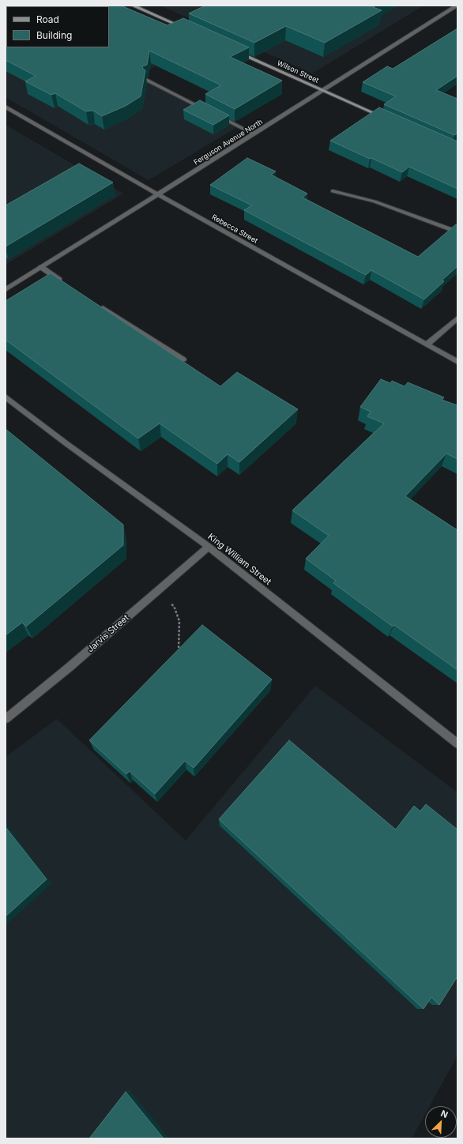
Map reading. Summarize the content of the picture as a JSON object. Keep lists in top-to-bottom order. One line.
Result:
{"streets":{"main road":["Wilson Street"],"street":["Ferguson Avenue North","Rebecca Street","King William Street","Jarvis Street"]},"crossings":[["Wilson Street","Ferguson Avenue North"],["Ferguson Avenue North","Rebecca Street"],["King William Street","Jarvis Street"]],"legend":["Road","Building"],"north":"top right"}
